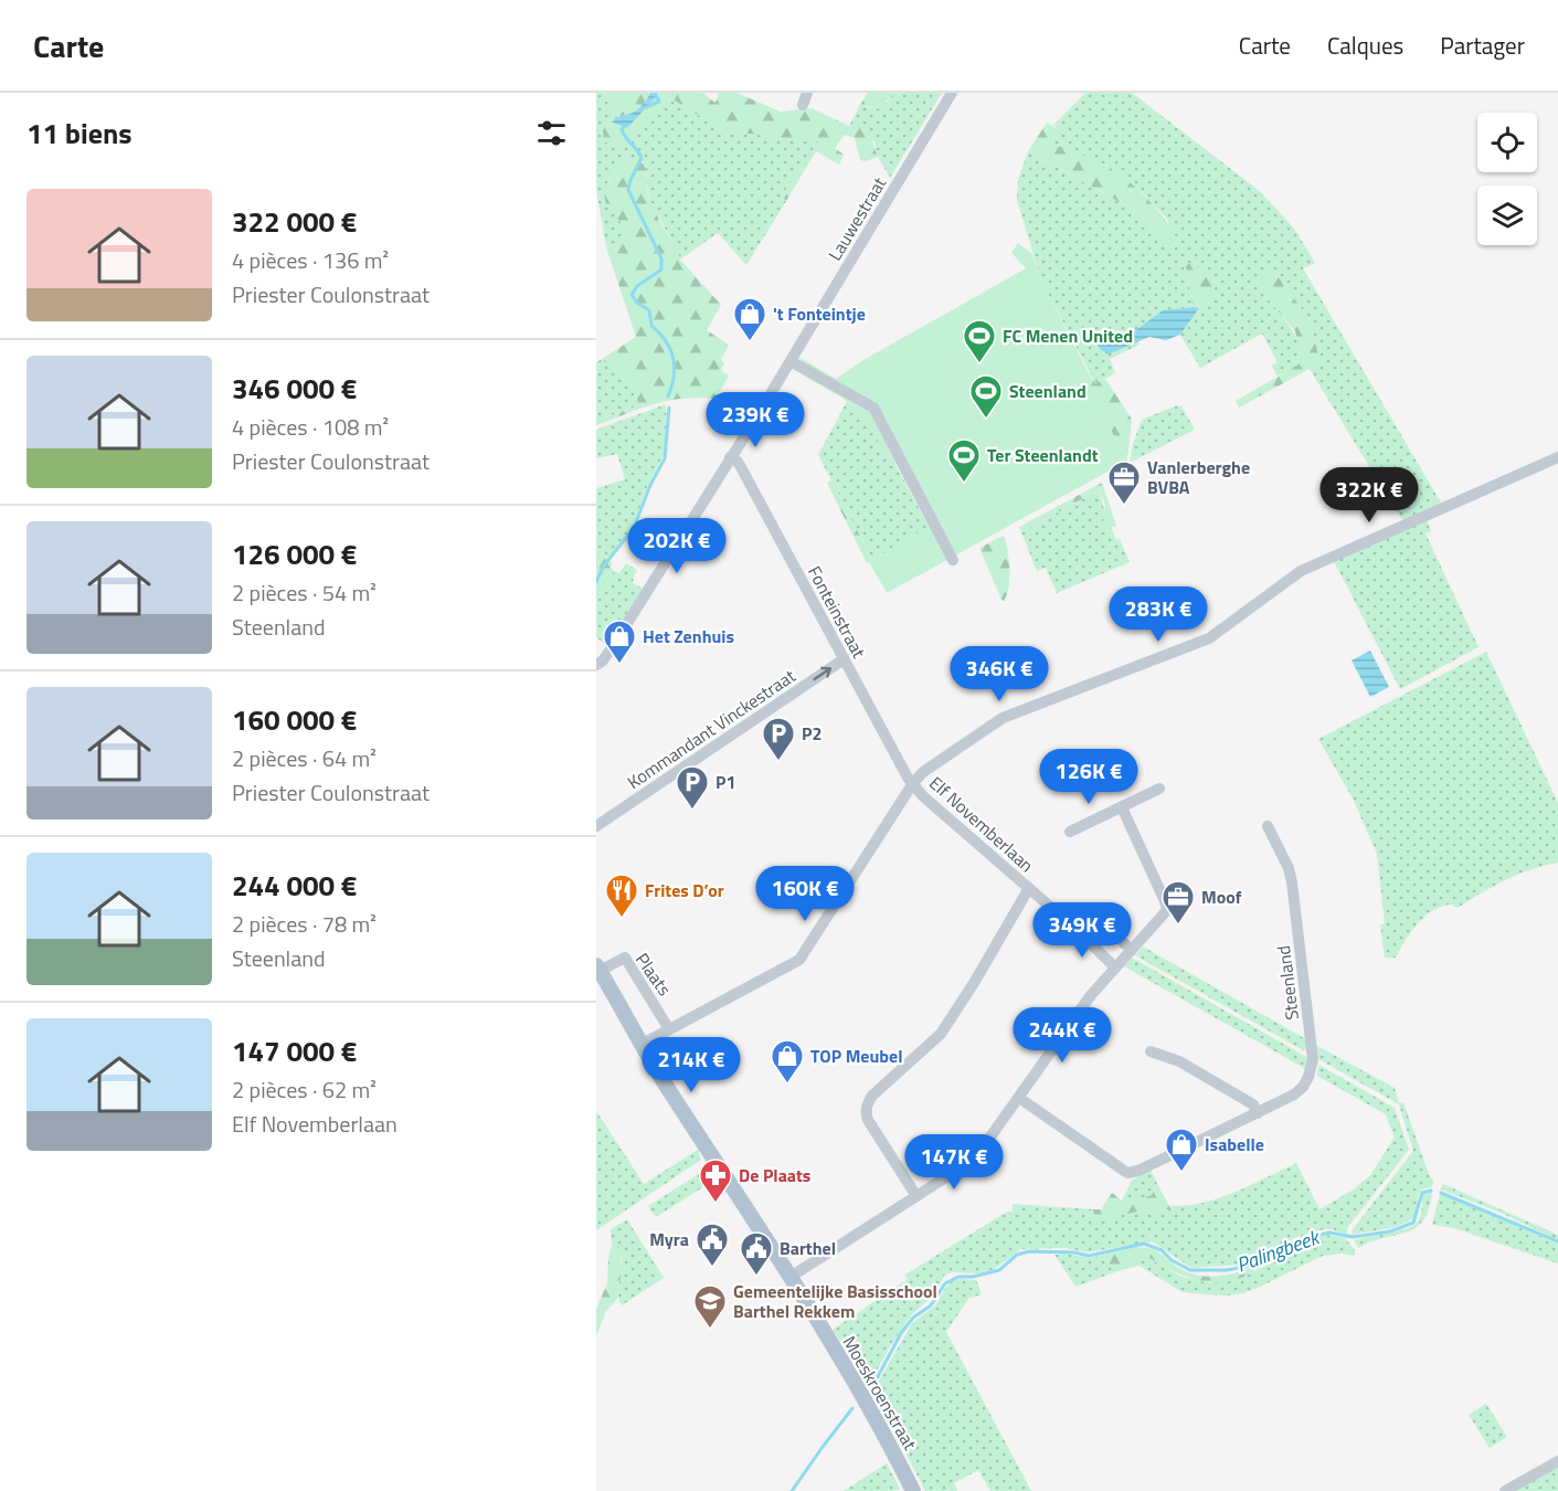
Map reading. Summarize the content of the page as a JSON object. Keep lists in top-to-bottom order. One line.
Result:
{"streets":{"main road":["Plaats","Moeskroenstraat"],"street":["Lauwestraat","Fonteinstraat","Kommandant Vinckestraat","Elf Novemberlaan","Steenland"]},"crossings":[["Lauwestraat","Fonteinstraat"],["Fonteinstraat","Kommandant Vinckestraat"],["Fonteinstraat","Elf Novemberlaan"],["Plaats","Moeskroenstraat"]],"one_way":["Kommandant Vinckestraat"],"water":["Palingbeek"],"places":{"shop":["'t Fonteintje","Het Zenhuis","TOP Meubel","Isabelle"],"sports":["FC Menen United","Steenland","Ter Steenlandt"],"office":["Vanlerberghe BVBA","Moof"],"parking":["P2","P1"],"restaurant":["Frites D’or"],"pharmacy":["De Plaats"],"public building":["Myra","Barthel"],"school or university":["Gemeentelijke Basisschool Barthel Rekkem"]},"page":{"header":"Carte","nav":["Carte","Calques","Partager"],"heading":"11 biens","list":[{"name":"322 000 €","note":"4 pièces · 136 m² · Priester Coulonstraat"},{"name":"346 000 €","note":"4 pièces · 108 m² · Priester Coulonstraat"},{"name":"126 000 €","note":"2 pièces · 54 m² · Steenland"},{"name":"160 000 €","note":"2 pièces · 64 m² · Priester Coulonstraat"},{"name":"244 000 €","note":"2 pièces · 78 m² · Steenland"},{"name":"147 000 €","note":"2 pièces · 62 m² · Elf Novemberlaan"}],"price":["239K €","322K €","202K €","283K €","346K €","126K €","160K €","349K €","244K €","214K €","147K €"]}}
